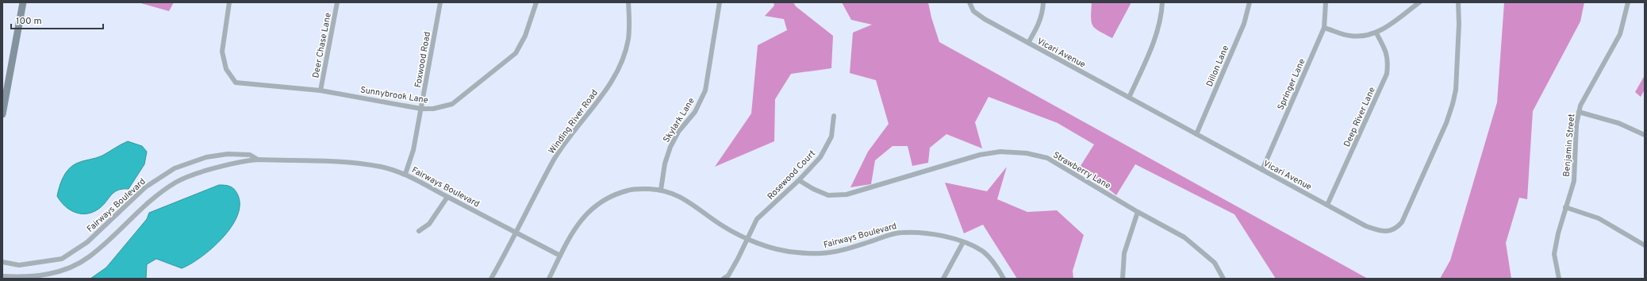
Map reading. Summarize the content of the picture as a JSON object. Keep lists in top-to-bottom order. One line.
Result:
{"streets":{"street":["Deer Chase Lane","Vicari Avenue","Foxwood Road","Dillon Lane","Springer Lane","Sunnybrook Lane","Deep River Lane","Skylark Lane","Winding River Road","Benjamin Street","Strawberry Lane","Rosewood Court","Fairways Boulevard"]},"crossings":[["Deer Chase Lane","Sunnybrook Lane"],["Vicari Avenue","Dillon Lane"],["Vicari Avenue","Springer Lane"],["Vicari Avenue","Deep River Lane"],["Foxwood Road","Sunnybrook Lane"],["Foxwood Road","Fairways Boulevard"],["Skylark Lane","Fairways Boulevard"],["Winding River Road","Fairways Boulevard"],["Strawberry Lane","Rosewood Court"],["Rosewood Court","Fairways Boulevard"]],"scale_bar":"100 m"}
